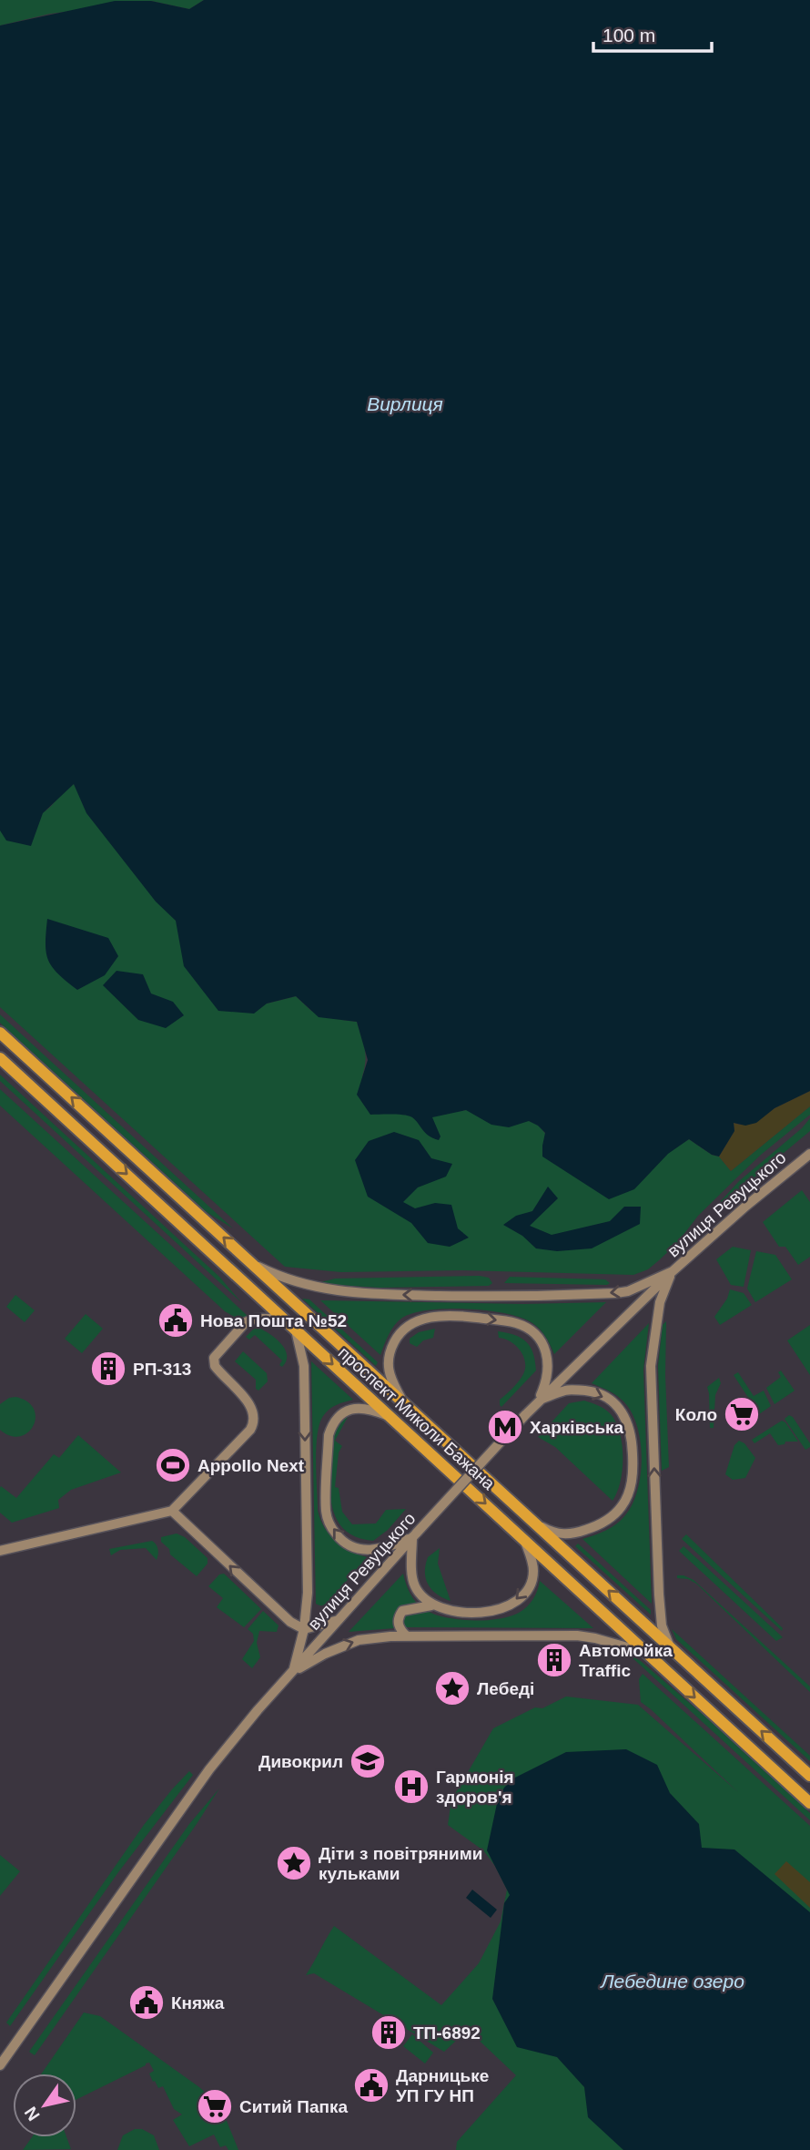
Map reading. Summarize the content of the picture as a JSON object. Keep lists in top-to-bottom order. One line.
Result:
{"streets":{"highway":["проспект Миколи Бажана"],"street":["вулиця Ревуцького"]},"water":["Вирлиця","Лебедине озеро"],"places":{"public building":["Нова Пошта №52","Княжа","Дарницьке УП ГУ НП"],"building":["РП-313","Автомойка Traffic","ТП-6892"],"supermarket":["Коло","Ситий Папка"],"metro station":["Харківська"],"sports":["Appollo Next"],"place":["Лебеді","Діти з повітряними кульками"],"school or university":["Дивокрил"],"hospital":["Гармонія здоров'я"]},"scale_bar":"100 m","north":"bottom left"}
